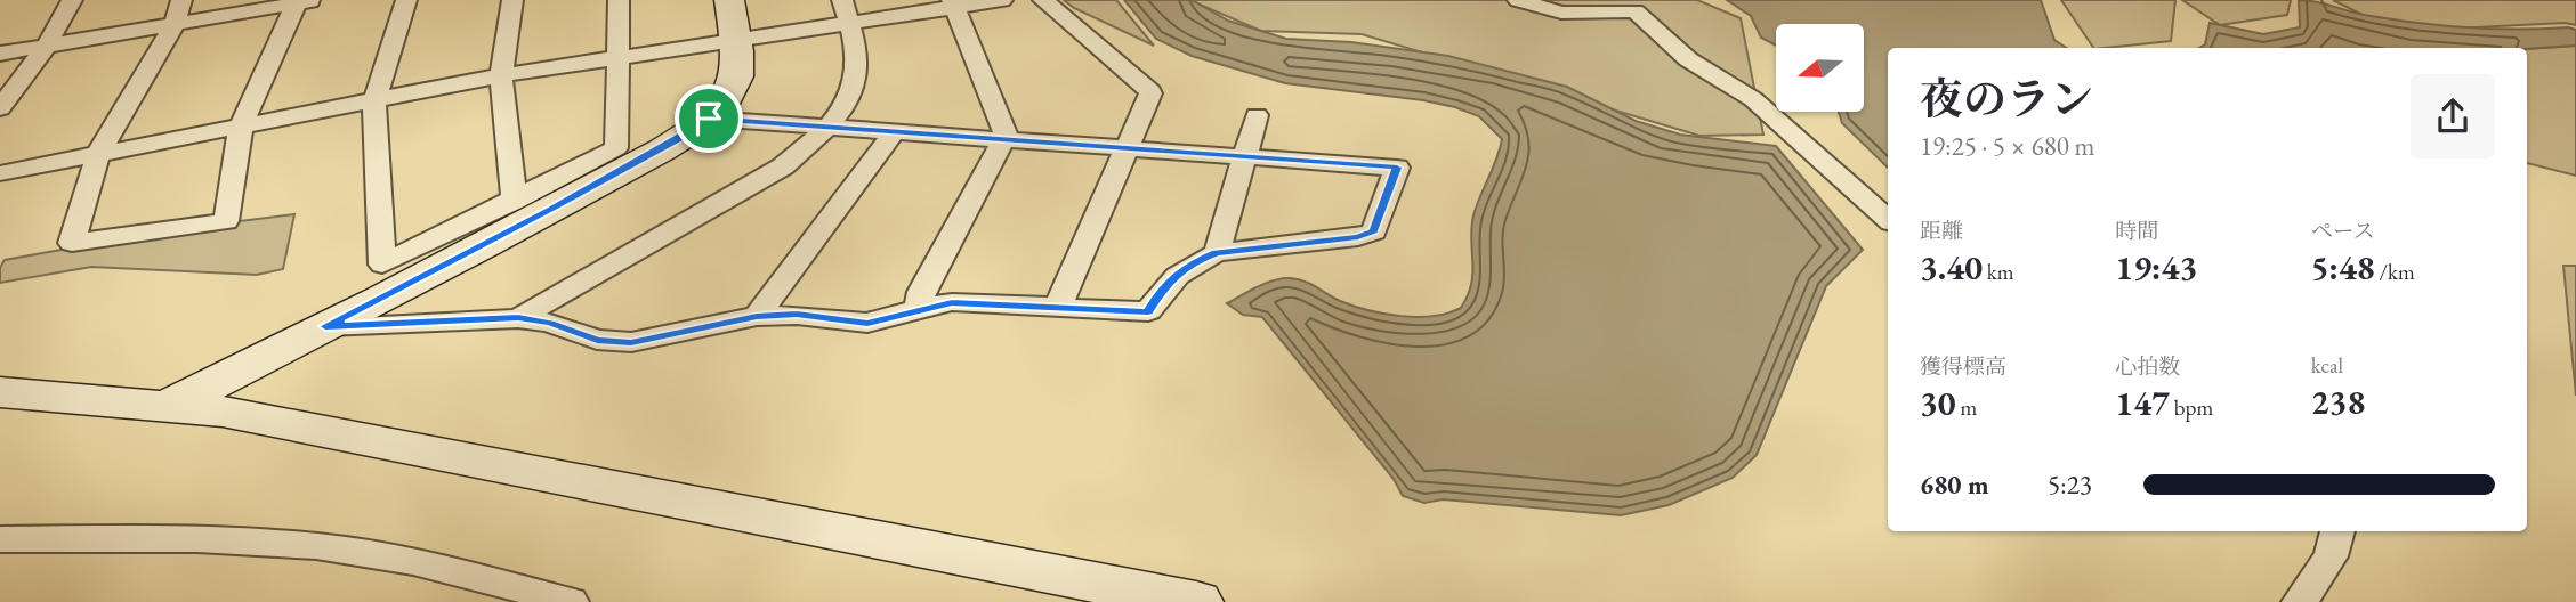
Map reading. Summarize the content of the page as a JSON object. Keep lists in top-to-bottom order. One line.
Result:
{"north":"left","page":{"heading":["夜のラン","19:25 · 5 × 680 m"],"stats":[["距離","3.40 km"],["時間","19:43"],["ペース","5:48 /km"],["獲得標高","30 m"],["心拍数","147 bpm"],["kcal","238"]],"list":[{"name":"680 m","note":"5:23"}]}}
